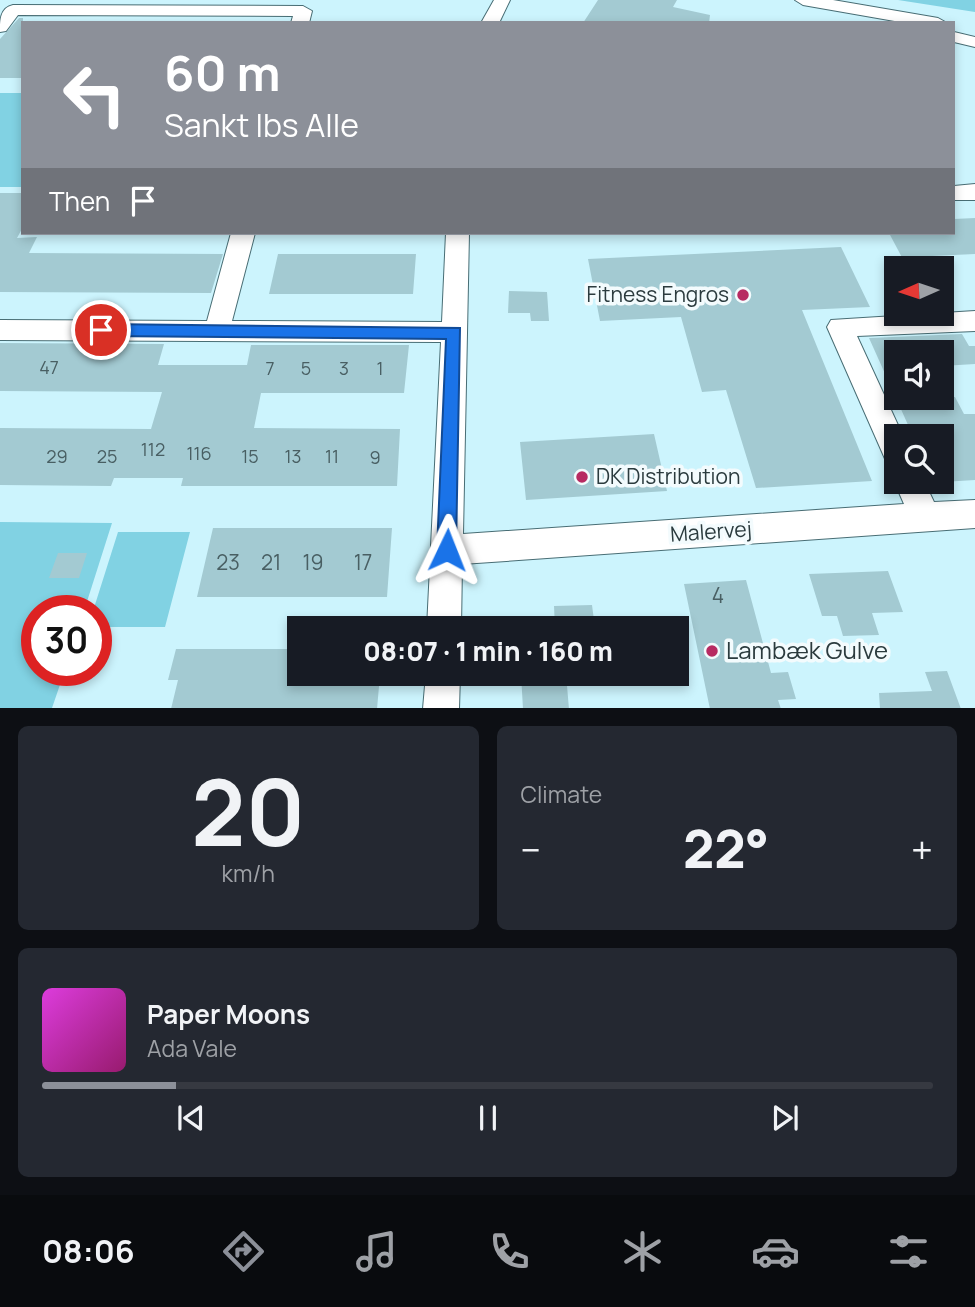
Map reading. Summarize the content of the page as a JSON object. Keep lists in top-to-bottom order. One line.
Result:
{"streets":{"street":["Malervej"]},"places":["Fitness Engros","DK Distribution","Lambæk Gulve"],"house_numbers":["47","7","5","3","1","112","116","29","25","15","13","11","9","23","21","19","17","4"],"north":"left","page":{"turn":["60 m","Sankt Ibs Alle"],"then":"Then","limit":"30","trip":"08:07 · 1 min · 160 m","tile":[["20","km/h"],"Climate"],"heat":["−","22°","+"],"song":["Paper Moons","Ada Vale"],"tabs":"08:06"}}
